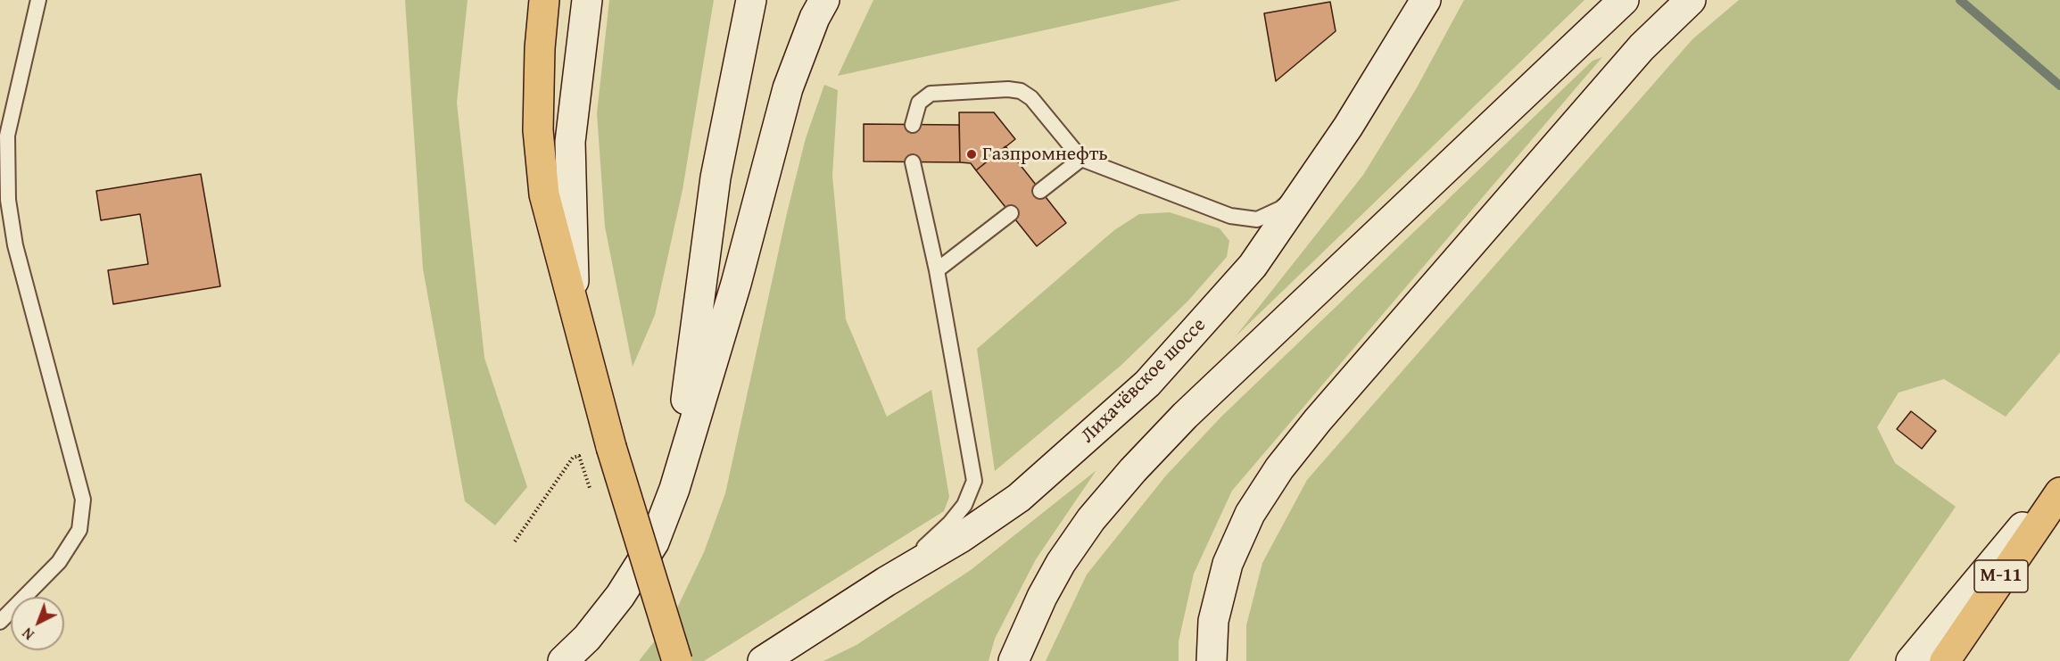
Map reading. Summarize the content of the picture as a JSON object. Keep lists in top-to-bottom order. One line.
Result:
{"streets":{"highway":["М-11"],"main road":["Лихачёвское шоссе"]},"places":["Газпромнефть"],"north":"bottom left"}
